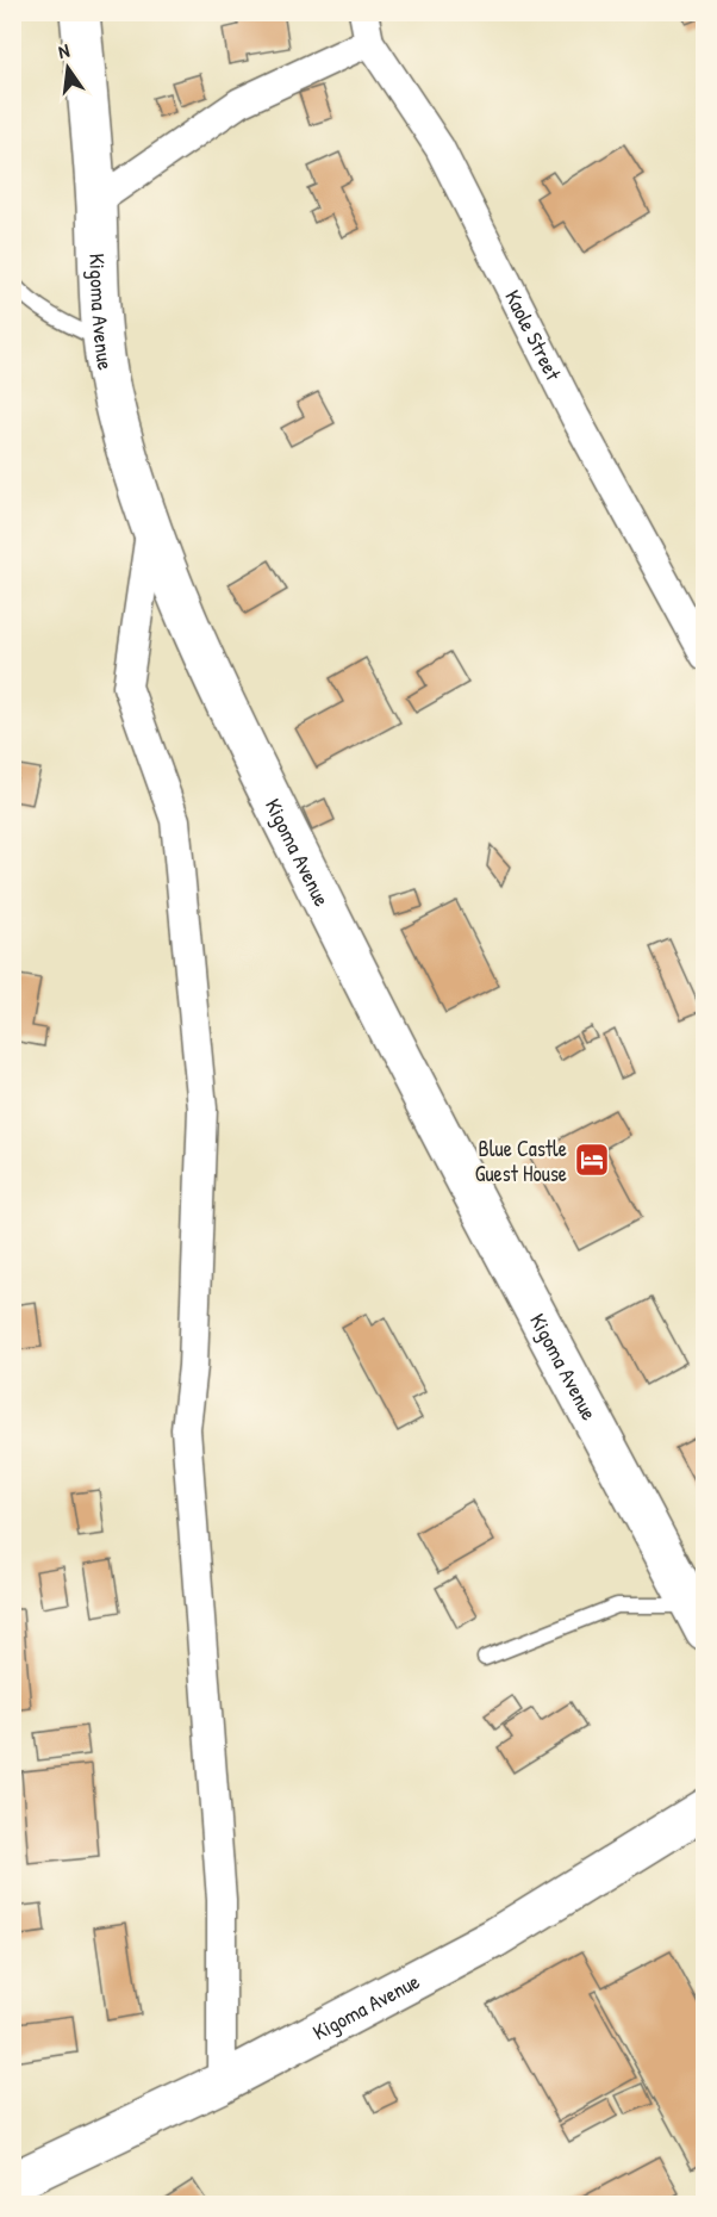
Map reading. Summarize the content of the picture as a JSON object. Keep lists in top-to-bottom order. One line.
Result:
{"streets":{"main road":["Kigoma Avenue"],"street":["Kaole Street"]},"places":{"hotel":["Blue Castle Guest House"]},"north":"top"}
